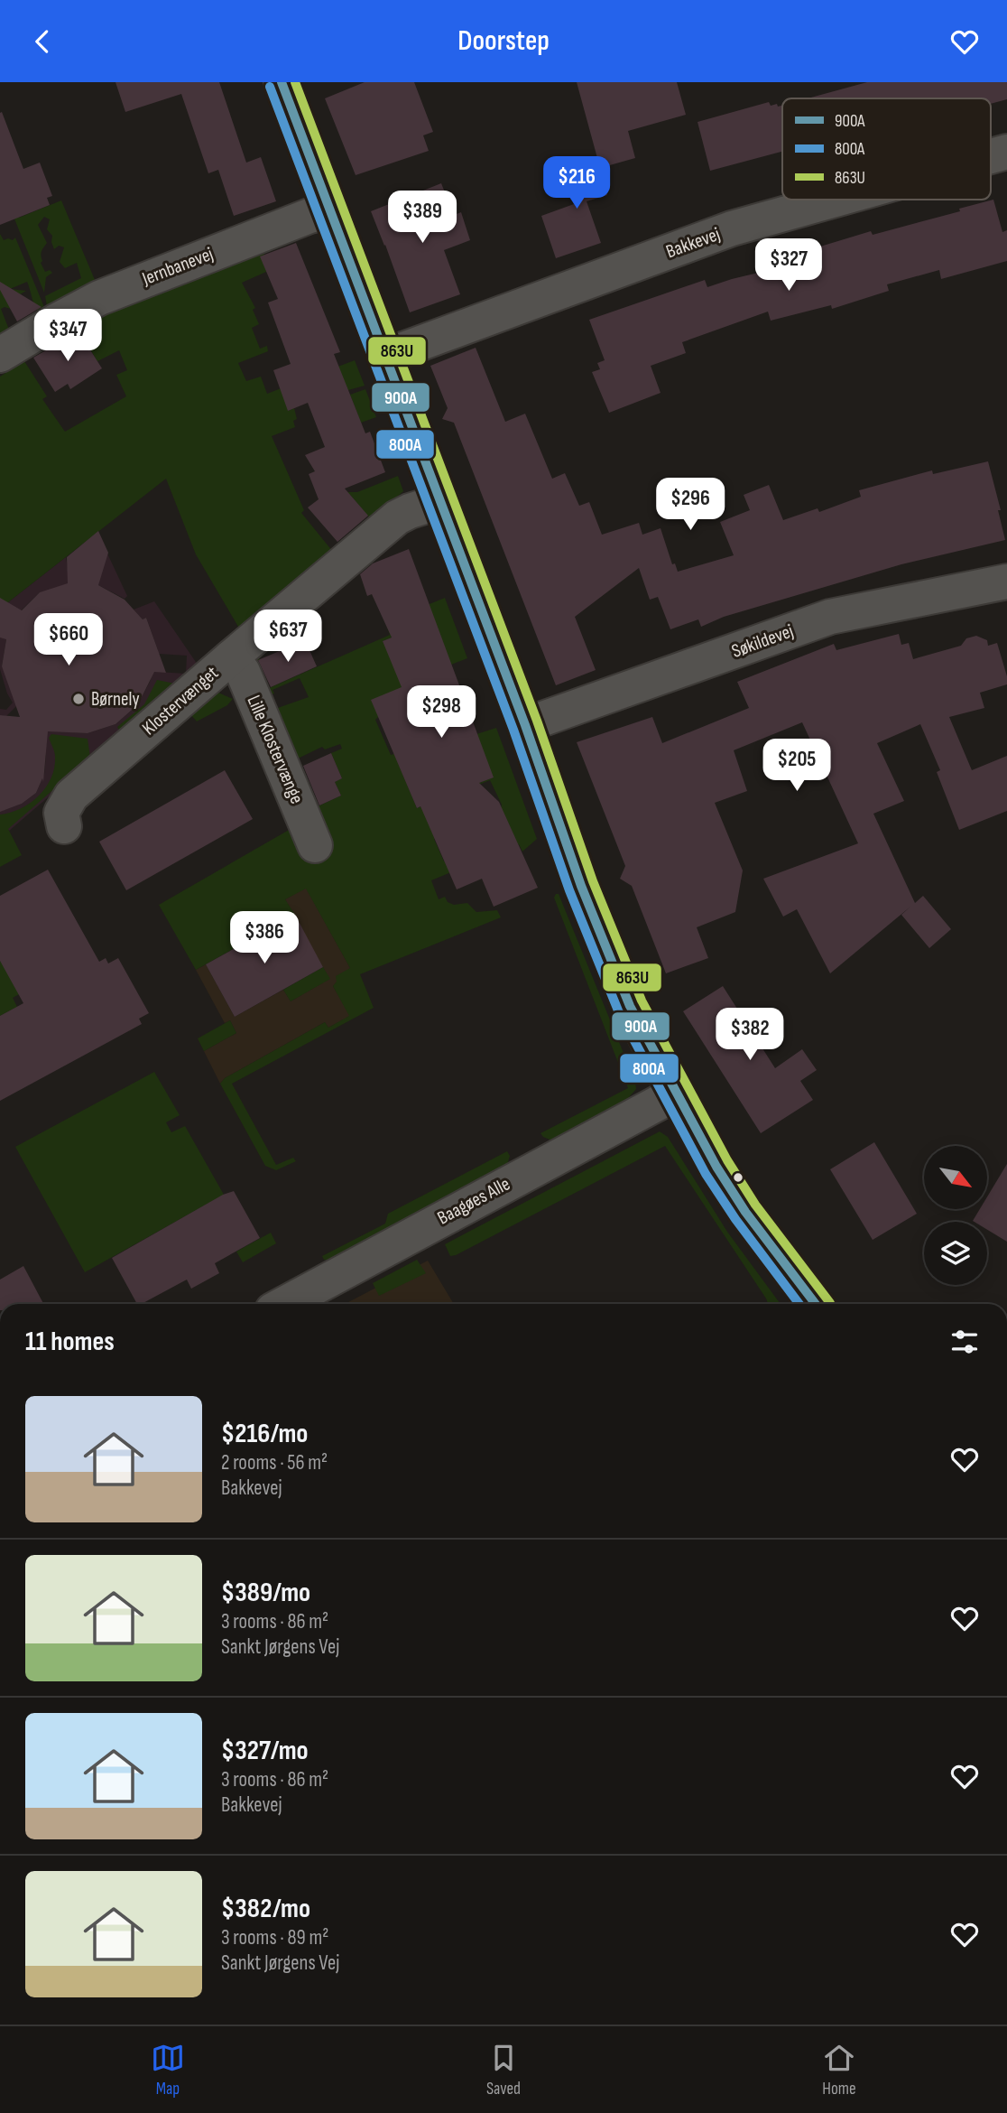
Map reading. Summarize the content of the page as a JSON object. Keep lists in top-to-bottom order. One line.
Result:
{"streets":{"street":["Bakkevej","Jernbanevej","Søkildevej","Klostervænget","Lille Klostervænge","Baagøes Alle"]},"crossings":[["Klostervænget","Lille Klostervænge"]],"places":["Børnely"],"lines":["transit line 900A","transit line 863U","transit line 800A"],"legend":["900A","800A","863U"],"north":"bottom right","page":{"header":"Doorstep","price":["$216","$389","$327","$347","$296","$637","$660","$298","$205","$386","$382"],"heading":"11 homes","list":[{"name":"$216/mo","note":"2 rooms · 56 m² · Bakkevej"},{"name":"$389/mo","note":"3 rooms · 86 m² · Sankt Jørgens Vej"},{"name":"$327/mo","note":"3 rooms · 86 m² · Bakkevej"},{"name":"$382/mo","note":"3 rooms · 89 m² · Sankt Jørgens Vej"}],"tabs":["Map","Saved","Home"]}}
